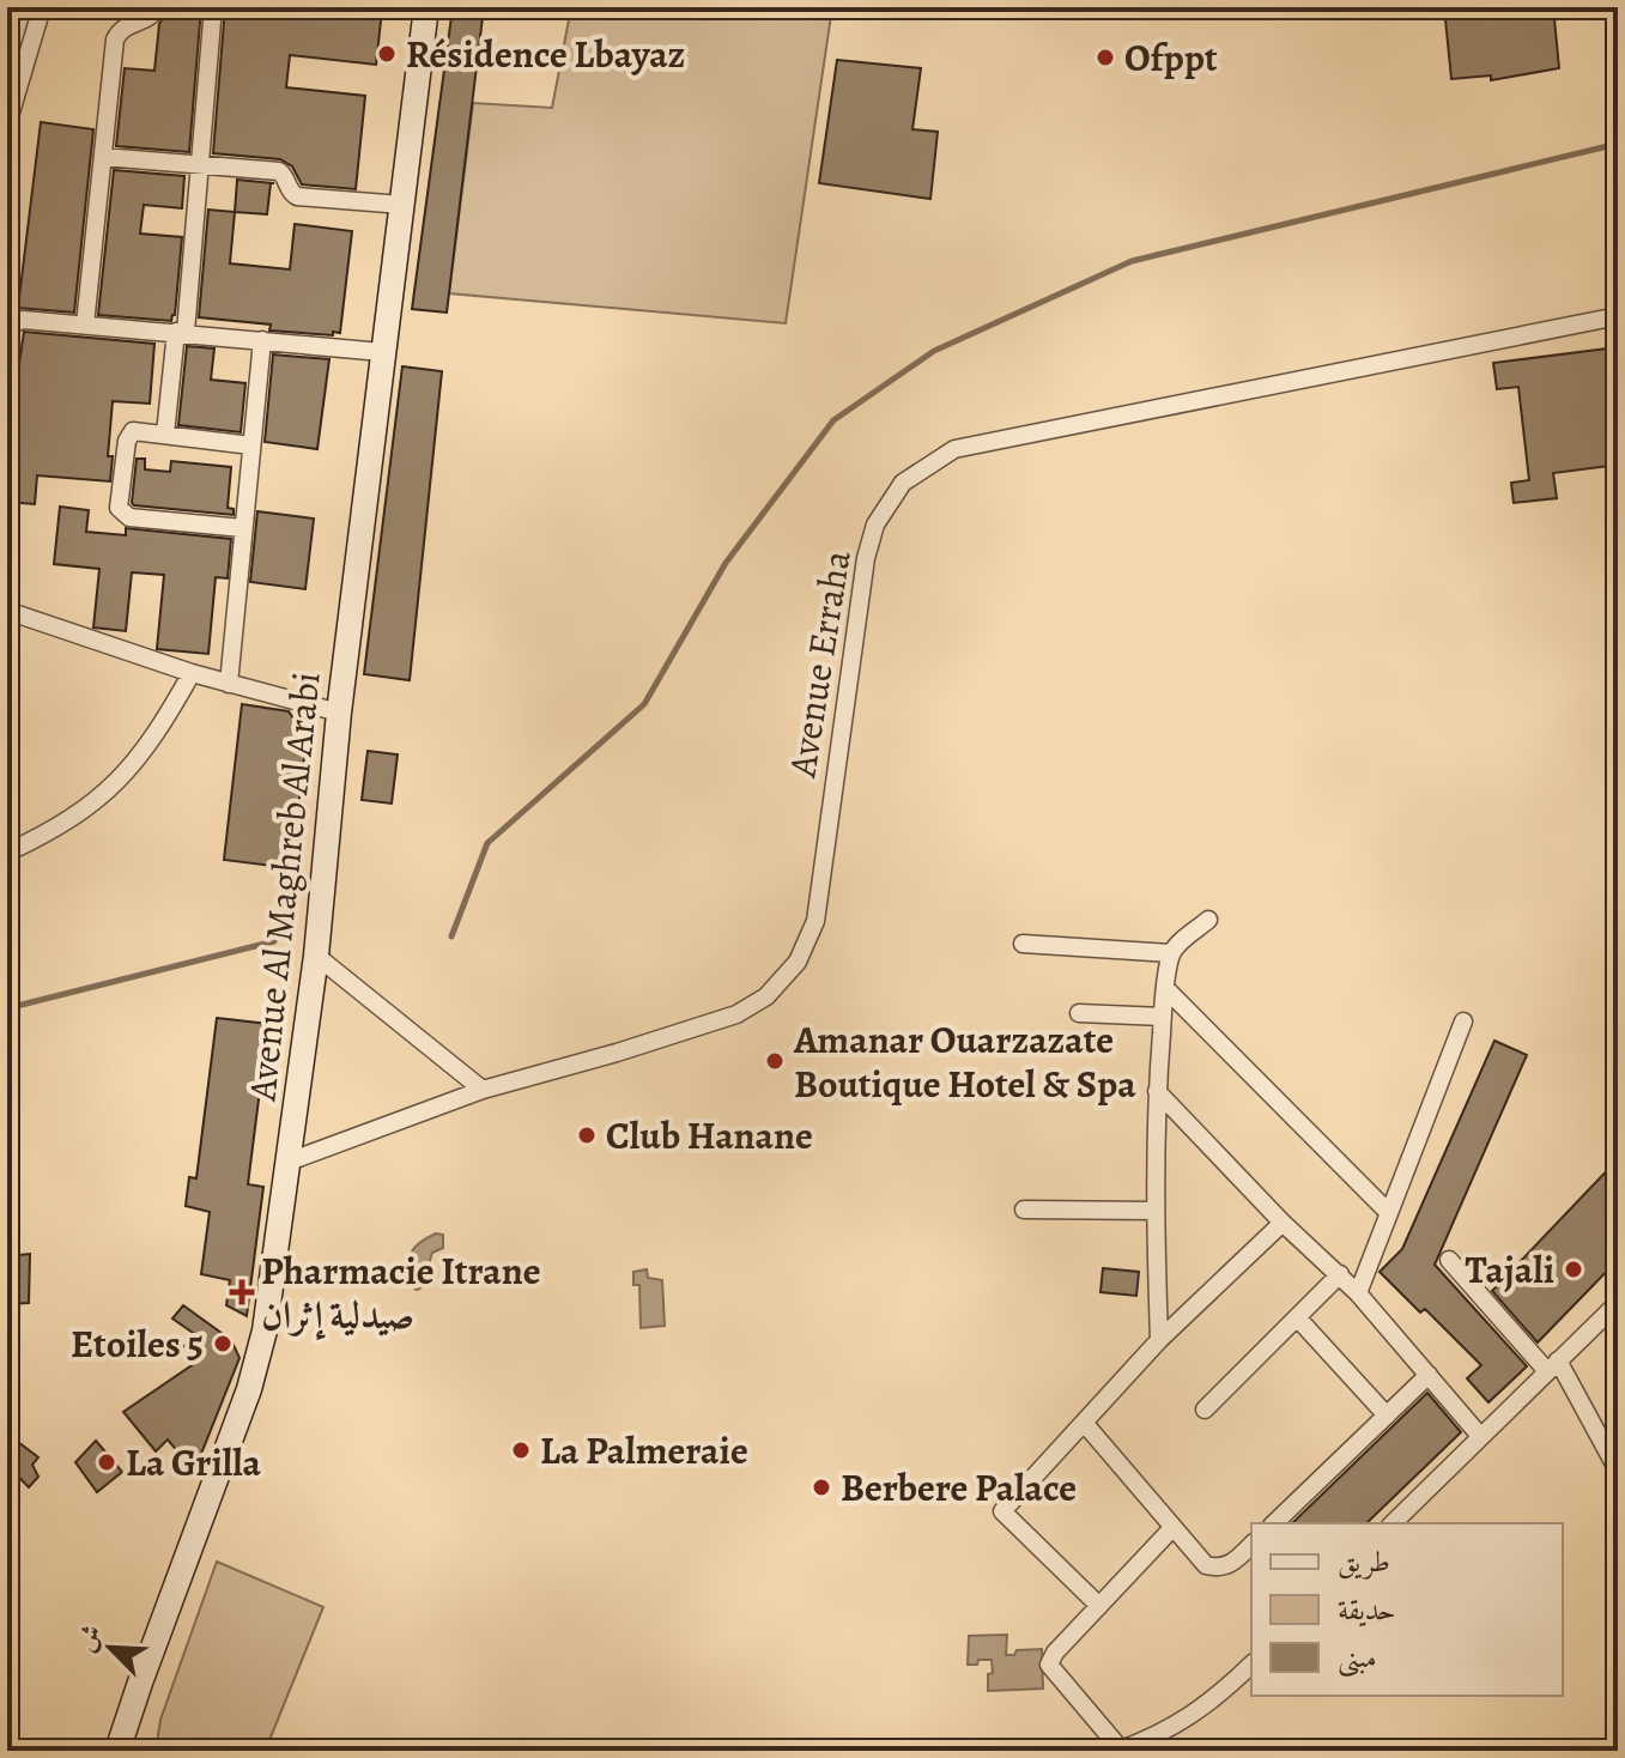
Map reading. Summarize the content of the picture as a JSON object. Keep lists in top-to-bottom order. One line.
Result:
{"streets":{"main road":["Avenue Al Maghreb Al Arabi"],"street":["Avenue Erraha"]},"crossings":[["Avenue Erraha","Avenue Al Maghreb Al Arabi"]],"places":{"other":["Résidence Lbayaz","Ofppt","Amanar Ouarzazate Boutique Hotel & Spa","Club Hanane","Tajali","Etoiles 5","La Palmeraie","La Grilla","Berbere Palace"],"health":["Pharmacie Itrane صيدلية إثران"]},"legend":["طريق","حديقة","مبنى"],"north":"top left"}
